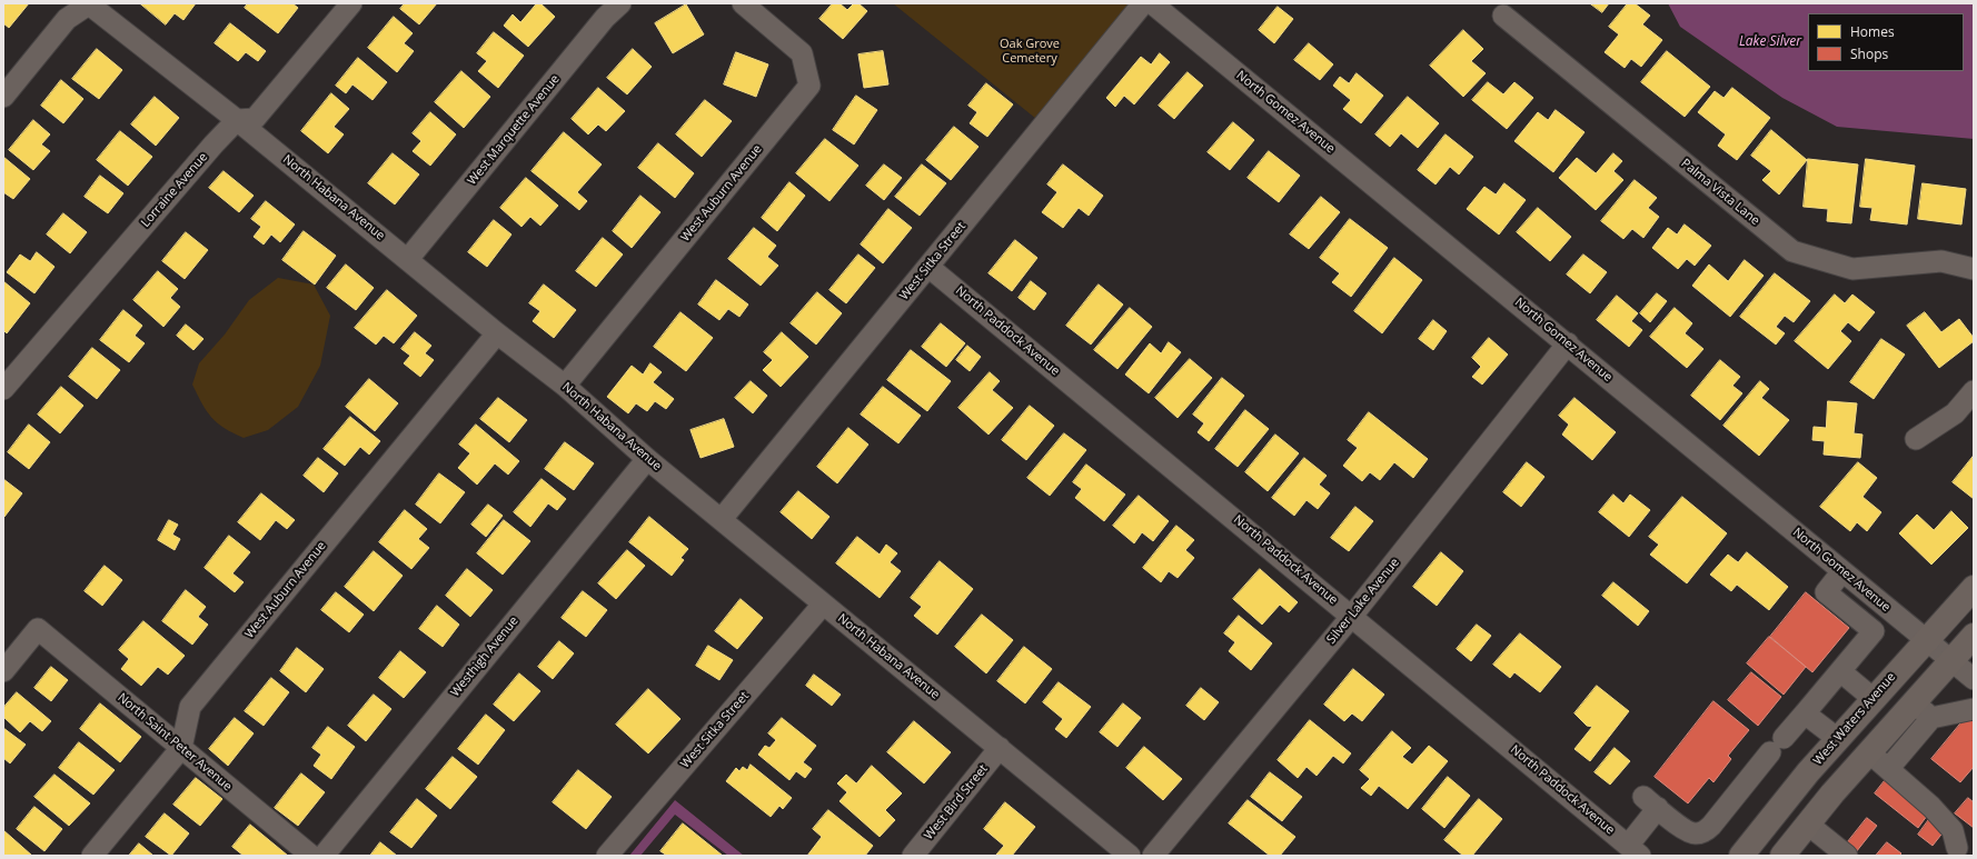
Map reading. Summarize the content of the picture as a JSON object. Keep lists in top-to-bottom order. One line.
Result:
{"streets":{"main road":["West Waters Avenue"],"street":["North Gomez Avenue","West Marquette Avenue","Lorraine Avenue","Palma Vista Lane","West Auburn Avenue","North Habana Avenue","West Sitka Street","North Paddock Avenue","Silver Lake Avenue","Westhigh Avenue","North Saint Peter Avenue","West Bird Street"]},"crossings":[["North Gomez Avenue","Silver Lake Avenue"],["North Gomez Avenue","West Waters Avenue"],["West Marquette Avenue","North Habana Avenue"],["Lorraine Avenue","North Habana Avenue"],["West Auburn Avenue","North Habana Avenue"],["West Auburn Avenue","North Saint Peter Avenue"],["North Habana Avenue","West Sitka Street"],["North Habana Avenue","Westhigh Avenue"],["North Habana Avenue","West Bird Street"],["West Sitka Street","North Paddock Avenue"],["North Paddock Avenue","Silver Lake Avenue"]],"water":["Lake Silver"],"parks":["Oak Grove Cemetery"],"legend":["Homes","Shops"]}
